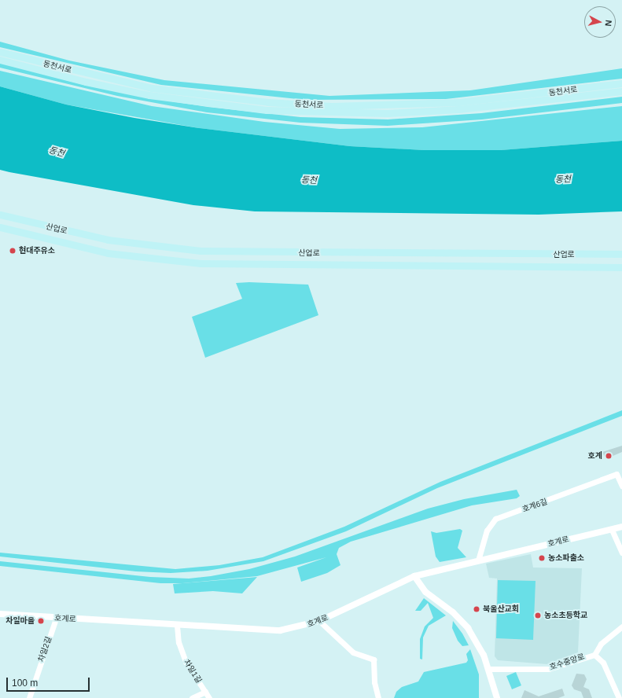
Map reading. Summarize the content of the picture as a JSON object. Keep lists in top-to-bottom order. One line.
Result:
{"streets":{"main road":["동천서로","산업로"],"street":["호계6길","호계로","차일2길","호수중앙로","차일1길"]},"crossings":[["호계6길","호계로"],["호계로","차일2길"],["호계로","차일1길"]],"water":["동천"],"places":["현대주유소","호계","농소파출소","북울산교회","농소초등학교","차일마을"],"scale_bar":"100 m","north":"right"}
